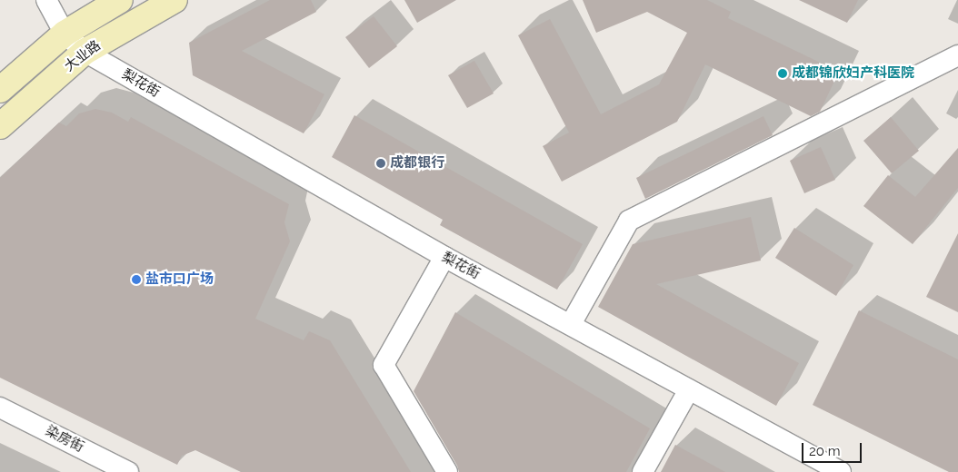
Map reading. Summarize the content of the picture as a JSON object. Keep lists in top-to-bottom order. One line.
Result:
{"streets":{"main road":["大业路"],"street":["梨花街","染房街"]},"crossings":[["大业路","梨花街"]],"places":["成都锦欣妇产科医院","成都银行","盐市口广场"],"scale_bar":"20 m"}
